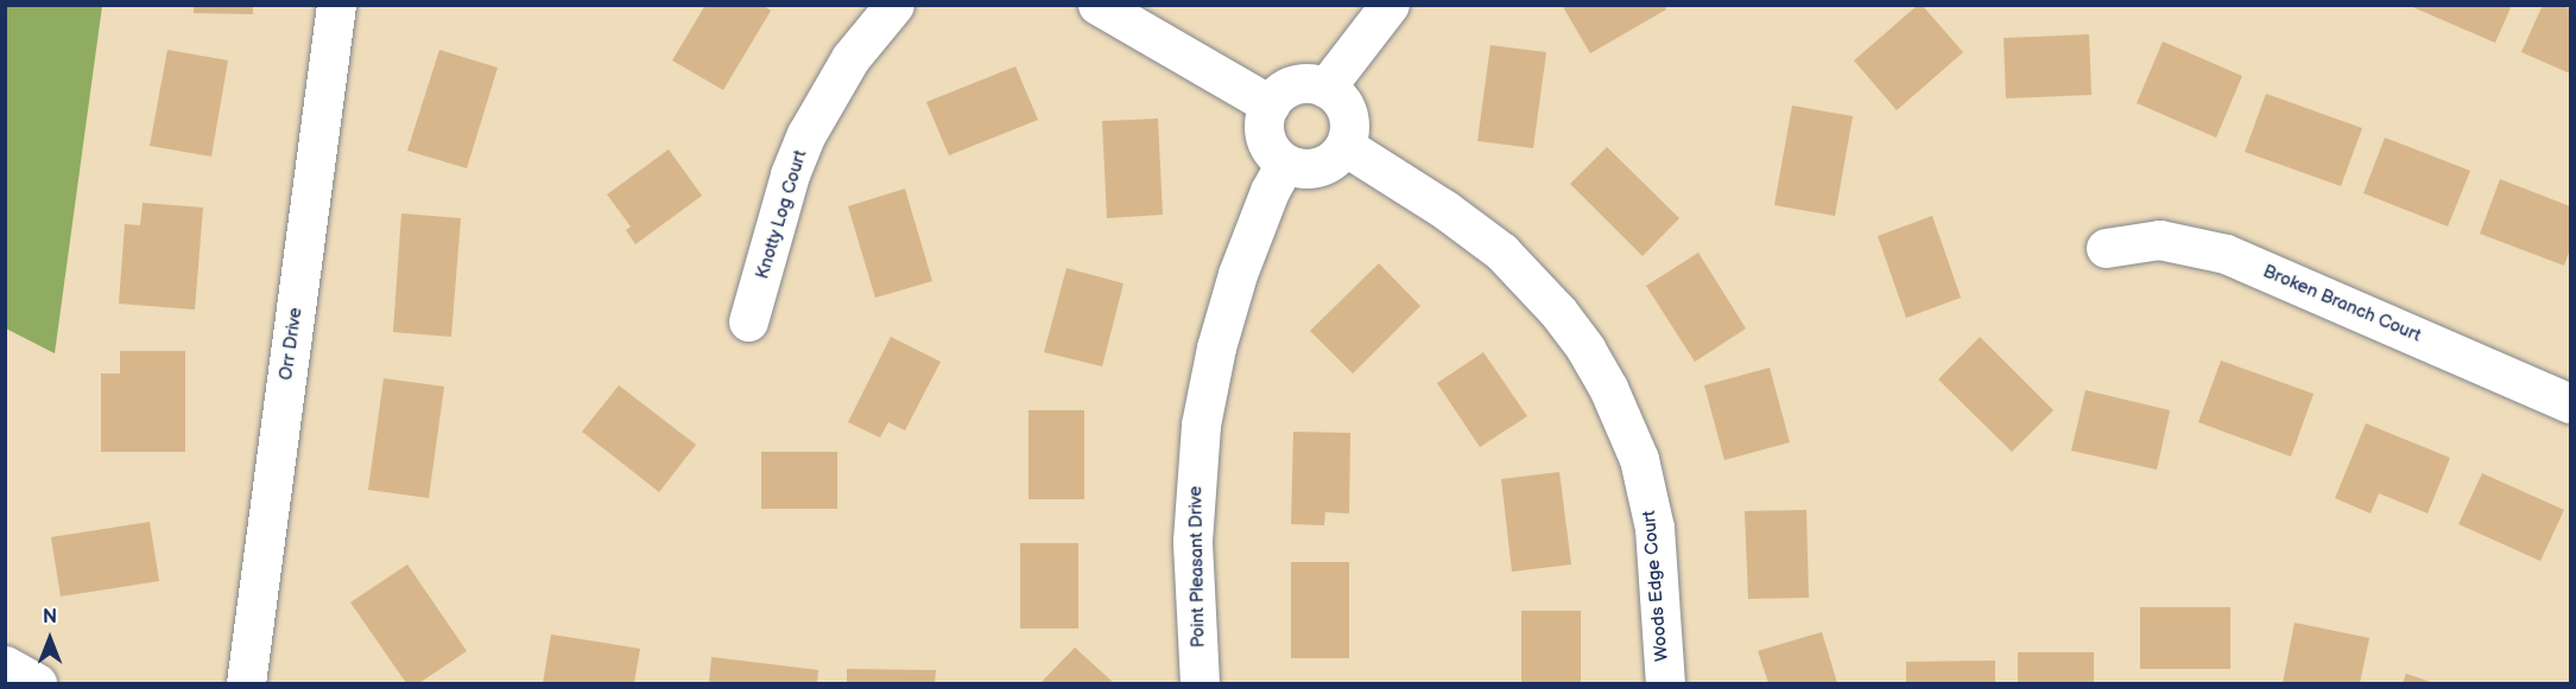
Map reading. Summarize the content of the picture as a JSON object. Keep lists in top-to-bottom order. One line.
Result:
{"streets":{"street":["Knotty Log Court","Broken Branch Court","Orr Drive","Point Pleasant Drive","Woods Edge Court"]},"crossings":[["Point Pleasant Drive","Woods Edge Court"]],"north":"top"}
